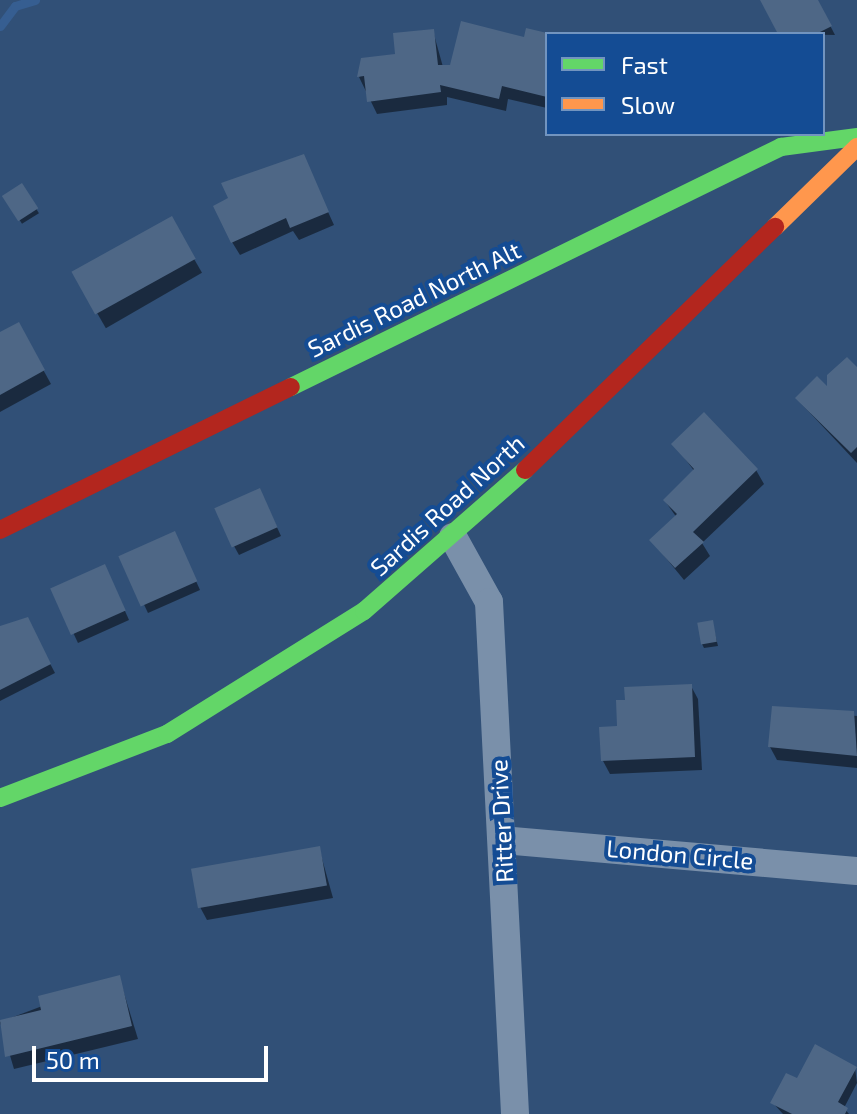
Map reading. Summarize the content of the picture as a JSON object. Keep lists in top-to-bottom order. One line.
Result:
{"streets":{"street":["Sardis Road North Alt","Sardis Road North","Ritter Drive","London Circle"]},"crossings":[["Sardis Road North","Ritter Drive"],["Ritter Drive","London Circle"]],"legend":["Fast","Slow"],"scale_bar":"50 m"}
